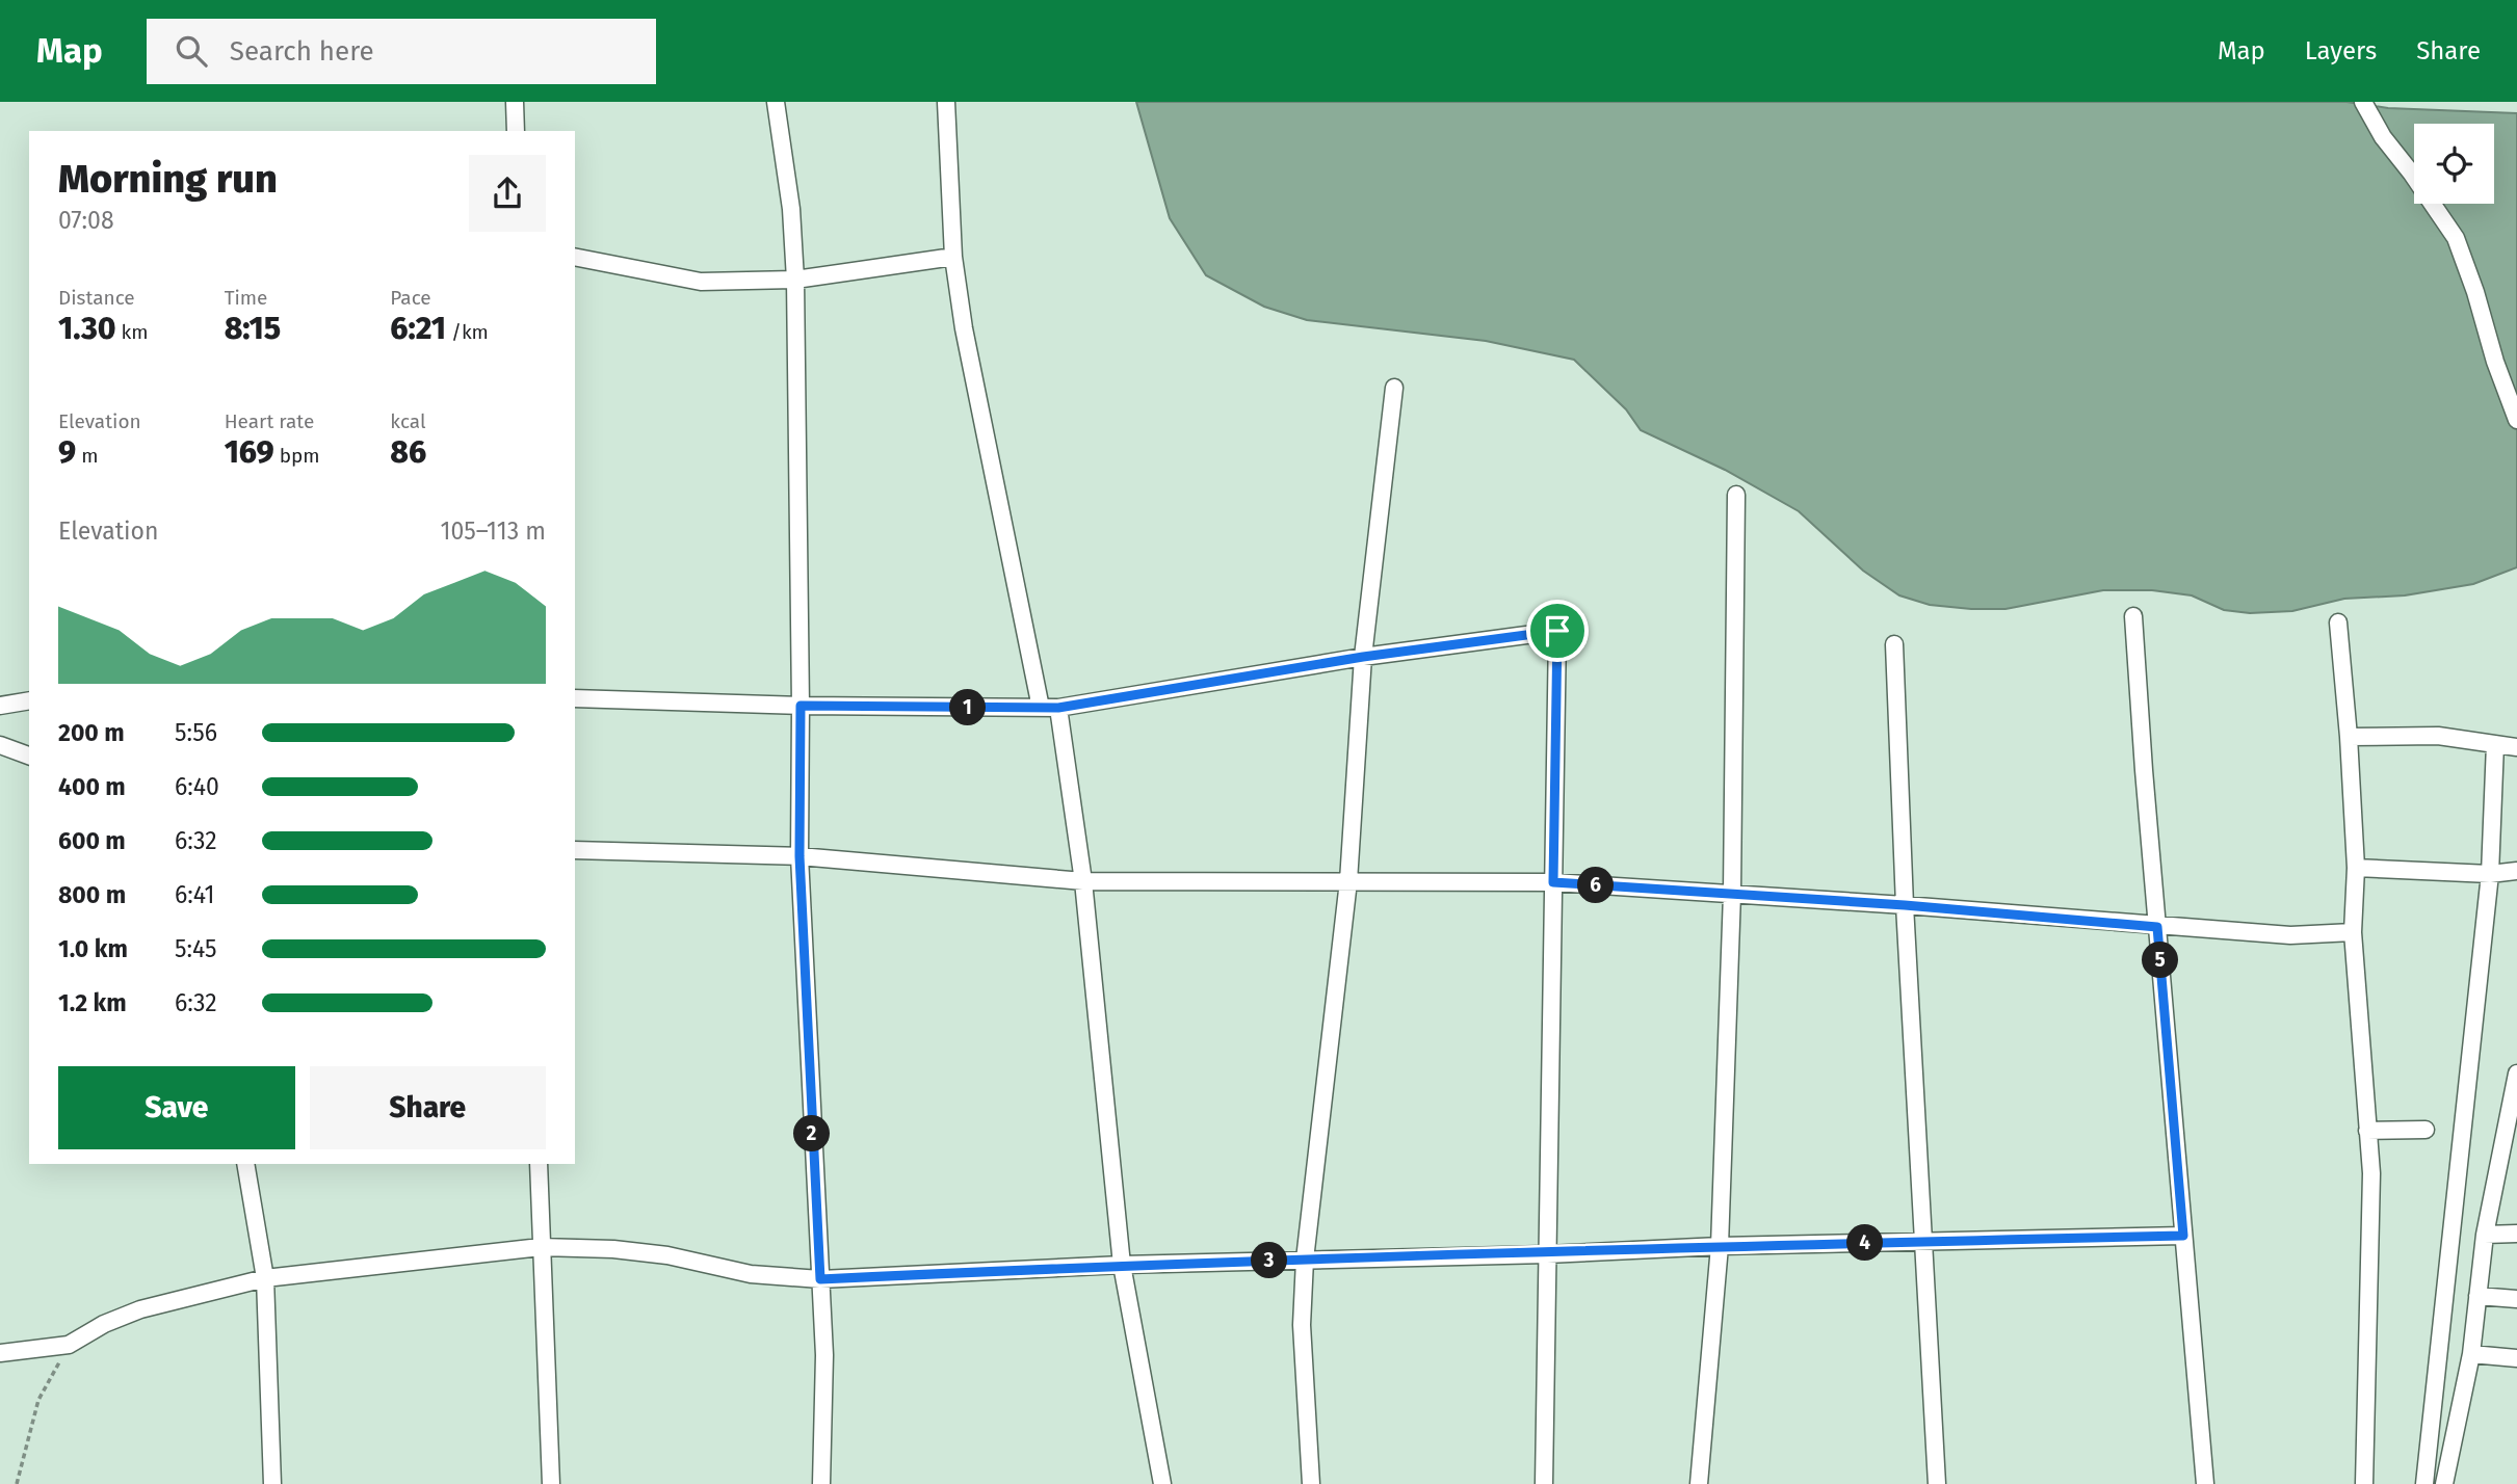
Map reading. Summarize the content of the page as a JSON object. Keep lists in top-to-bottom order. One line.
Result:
{"page":{"header":"Map","search":"Search here","nav":["Map","Layers","Share"],"heading":["Morning run","07:08"],"stats":[["Distance","1.30 km"],["Time","8:15"],["Pace","6:21 /km"],["Elevation","9 m"],["Heart rate","169 bpm"],["kcal","86"]],"chart":["Elevation","105–113 m"],"pins":["1","6","5","2","4","3"],"list":[{"name":"200 m","note":"5:56"},{"name":"400 m","note":"6:40"},{"name":"600 m","note":"6:32"},{"name":"800 m","note":"6:41"},{"name":"1.0 km","note":"5:45"},{"name":"1.2 km","note":"6:32"}],"buttons":["Save","Share"]}}
